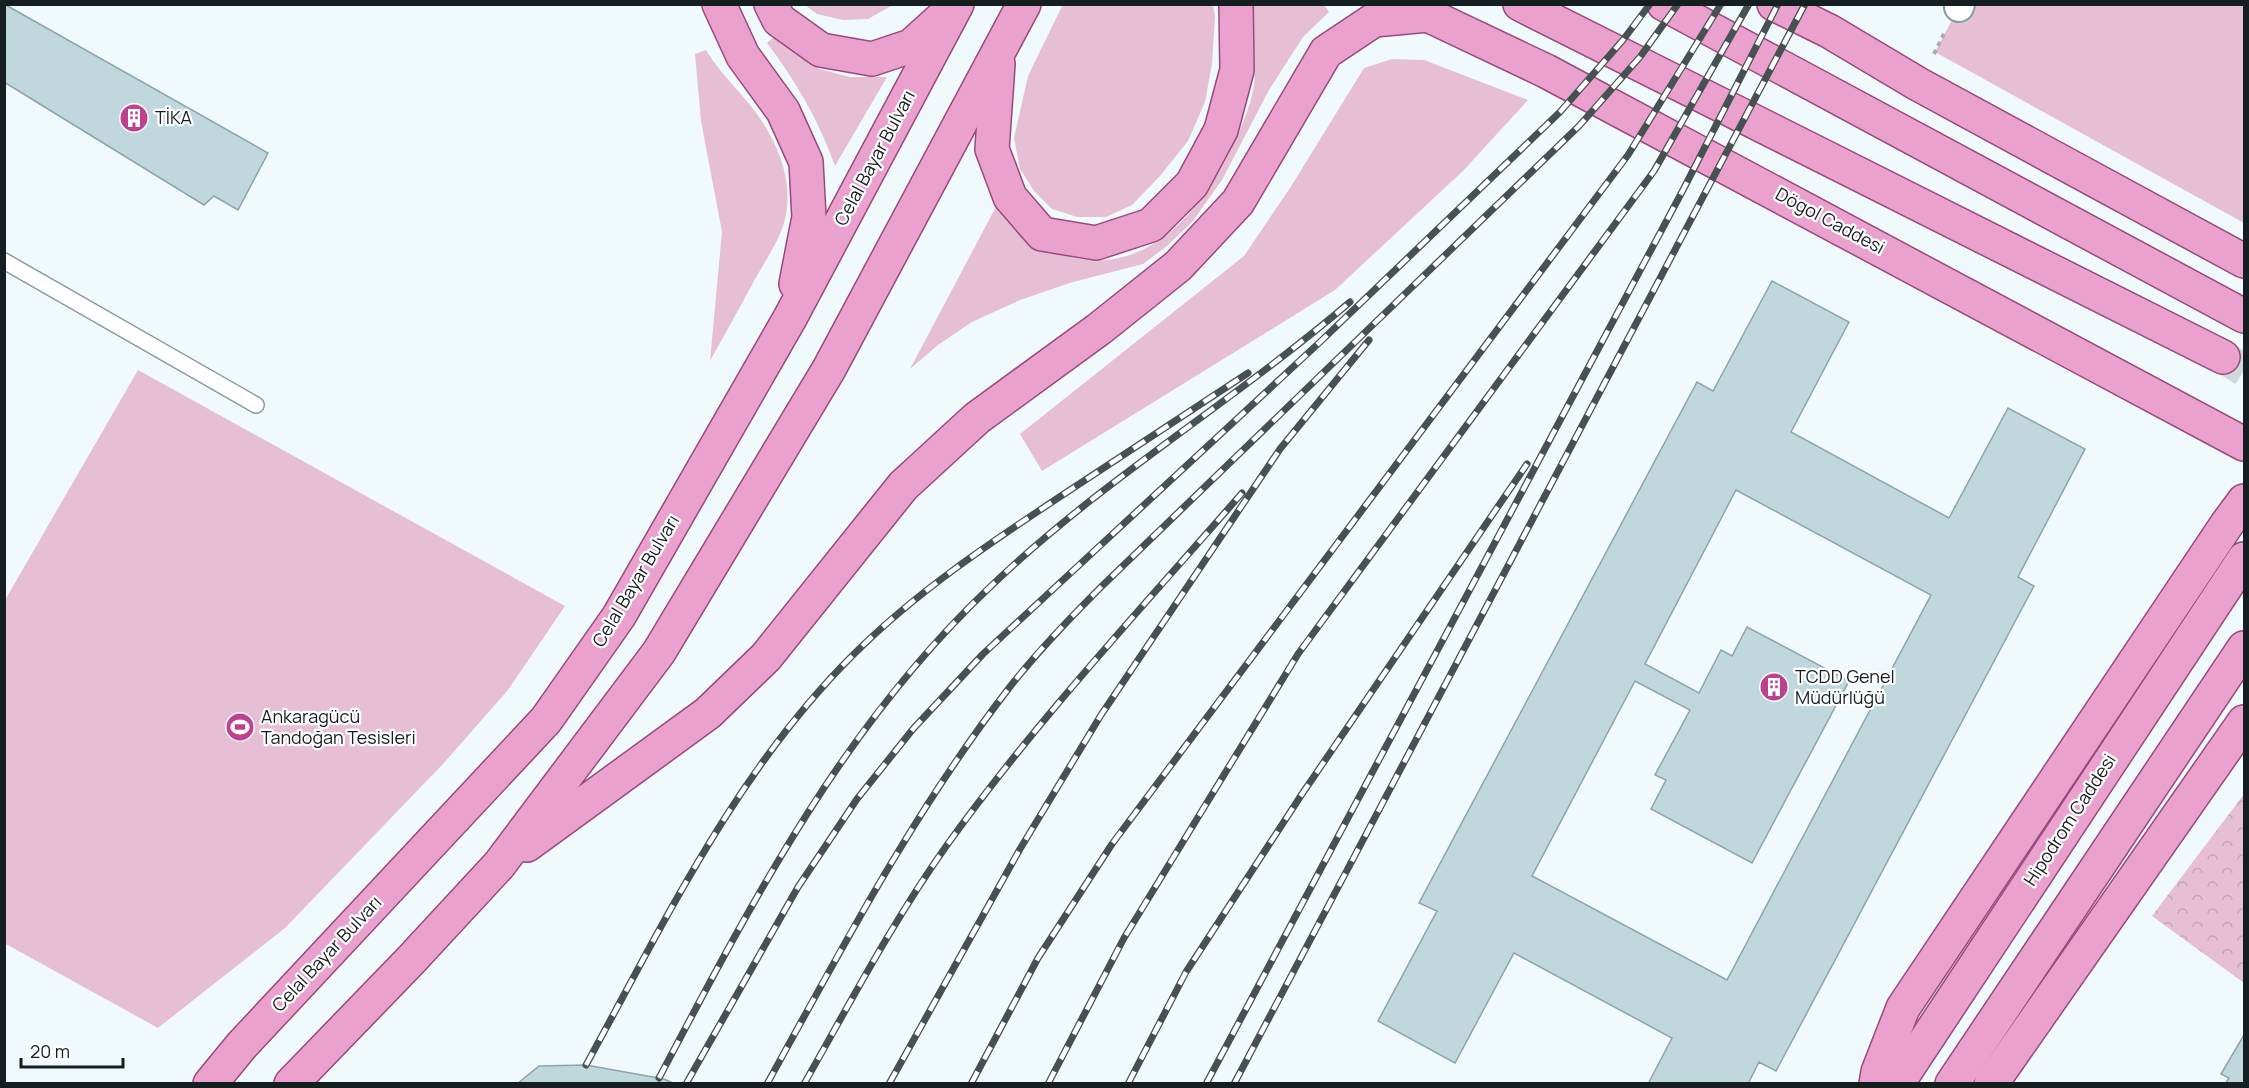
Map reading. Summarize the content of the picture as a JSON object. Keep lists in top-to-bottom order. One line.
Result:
{"streets":{"main road":["Celal Bayar Bulvarı","Dögol Caddesi","Hipodrom Caddesi"]},"places":{"building":["TİKA","TCDD Genel Müdürlüğü"],"sports":["Ankaragücü Tandoğan Tesisleri"]},"scale_bar":"20 m"}
